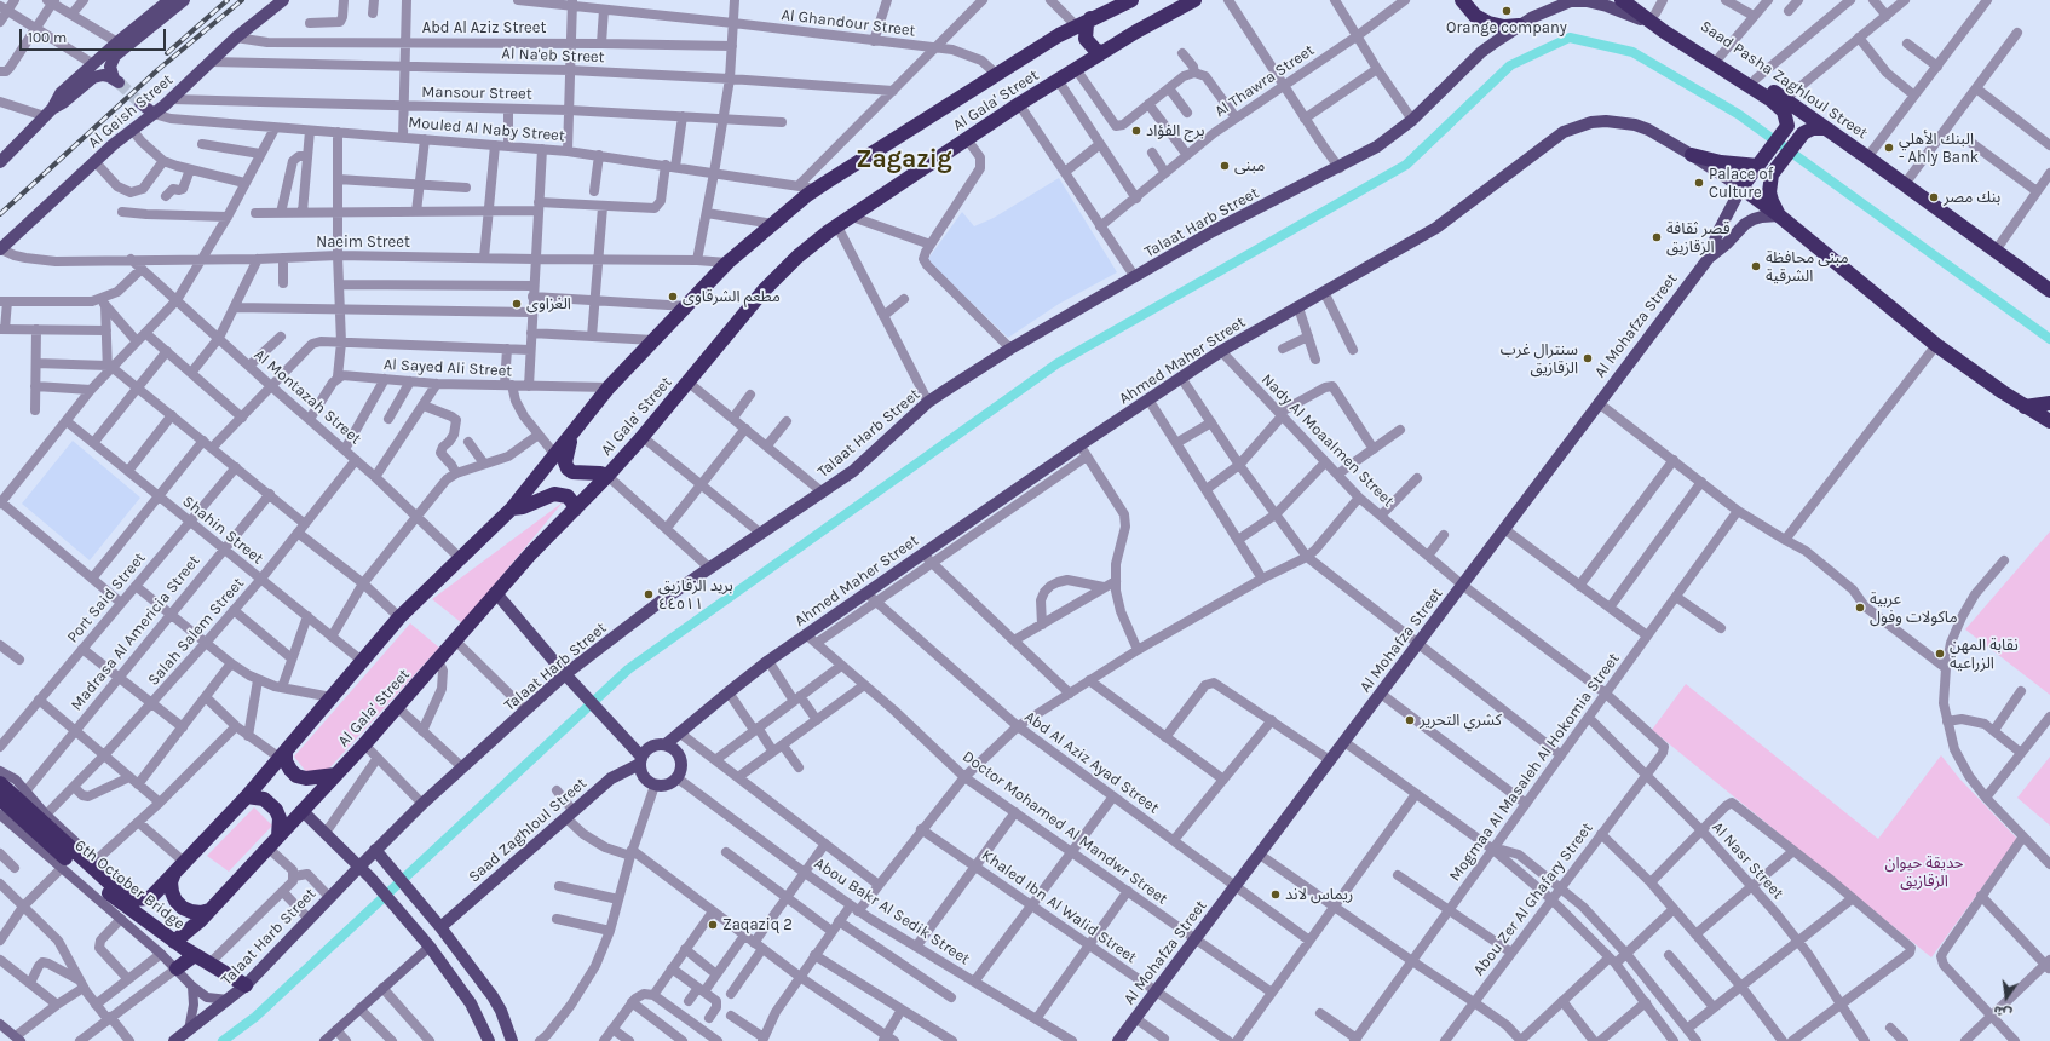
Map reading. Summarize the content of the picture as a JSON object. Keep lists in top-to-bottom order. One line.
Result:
{"streets":{"highway":["Saad Pasha Zaghloul Street","Al Gala' Street","6th October Bridge"],"main road":["Al Geish Street","Talaat Harb Street","Al Mohafza Street","Ahmed Maher Street","Saad Zaghloul Street"],"street":["Al Ghandour Street","Abd Al Aziz Street","Al Na'eb Street","Al Thawra Street","Mansour Street","Mouled Al Naby Street","Naeim Street","Al Sayed Ali Street","Al Montazah Street","Nady Al Moaalmen Street","Shahin Street","Port Said Street","Salah Salem Street","Madrasa Al Americia Street","Abd Al Aziz Ayad Street","Mogmaa Al Masaleh Al Hokomia Street","Doctor Mohamed Al Mandwr Street","Al Nasr Street","Abou Zer Al Ghafary Street","Khaled Ibn Al Walid Street","Abou Bakr Al Sedik Street"]},"crossings":[["Al Ghandour Street","Al Gala' Street"],["Abd Al Aziz Street","Al Geish Street"],["Al Na'eb Street","Al Geish Street"],["Saad Pasha Zaghloul Street","Talaat Harb Street"],["Mansour Street","Al Geish Street"],["Al Gala' Street","Mouled Al Naby Street"],["Al Gala' Street","Naeim Street"],["Al Gala' Street","Al Sayed Ali Street"],["Al Gala' Street","Al Montazah Street"],["Al Gala' Street","Shahin Street"],["Al Gala' Street","6th October Bridge"],["Al Geish Street","Mouled Al Naby Street"],["Al Geish Street","Naeim Street"],["Talaat Harb Street","6th October Bridge"],["Naeim Street","Al Montazah Street"],["Al Mohafza Street","Ahmed Maher Street"],["Al Mohafza Street","Nady Al Moaalmen Street"],["Al Mohafza Street","Abd Al Aziz Ayad Street"],["Al Mohafza Street","Doctor Mohamed Al Mandwr Street"],["Al Mohafza Street","Khaled Ibn Al Walid Street"],["Ahmed Maher Street","Nady Al Moaalmen Street"],["Ahmed Maher Street","Abd Al Aziz Ayad Street"],["Ahmed Maher Street","Doctor Mohamed Al Mandwr Street"],["Ahmed Maher Street","Saad Zaghloul Street"],["Ahmed Maher Street","Abou Bakr Al Sedik Street"],["Al Montazah Street","Salah Salem Street"],["Nady Al Moaalmen Street","Mogmaa Al Masaleh Al Hokomia Street"],["Nady Al Moaalmen Street","Abou Zer Al Ghafary Street"],["Shahin Street","Port Said Street"],["Shahin Street","Salah Salem Street"],["Shahin Street","Madrasa Al Americia Street"],["Mogmaa Al Masaleh Al Hokomia Street","Al Nasr Street"],["Mogmaa Al Masaleh Al Hokomia Street","Abou Zer Al Ghafary Street"],["Saad Zaghloul Street","Abou Bakr Al Sedik Street"],["Al Nasr Street","Abou Zer Al Ghafary Street"]],"districts":["Zagazig"],"parks":["حديقة حيوان الزقازيق"],"places":["Orange company","برج الفؤاد","البنك الأهلي - Ahly Bank","مبنى","Palace of Culture","بنك مصر","قصر ثقافة الزقازيق","مبنى محافظة الشرقية","مطعم الشرقاوى","الغزاوى","سنترال غرب الزقازيق","بريد الزقازيق ٤٤٥١١","عربية ماكولات وفول","نقابة المهن الزراعية","كشري التحرير","ريماس لاند","Zaqaziq 2"],"scale_bar":"100 m","north":"bottom"}
